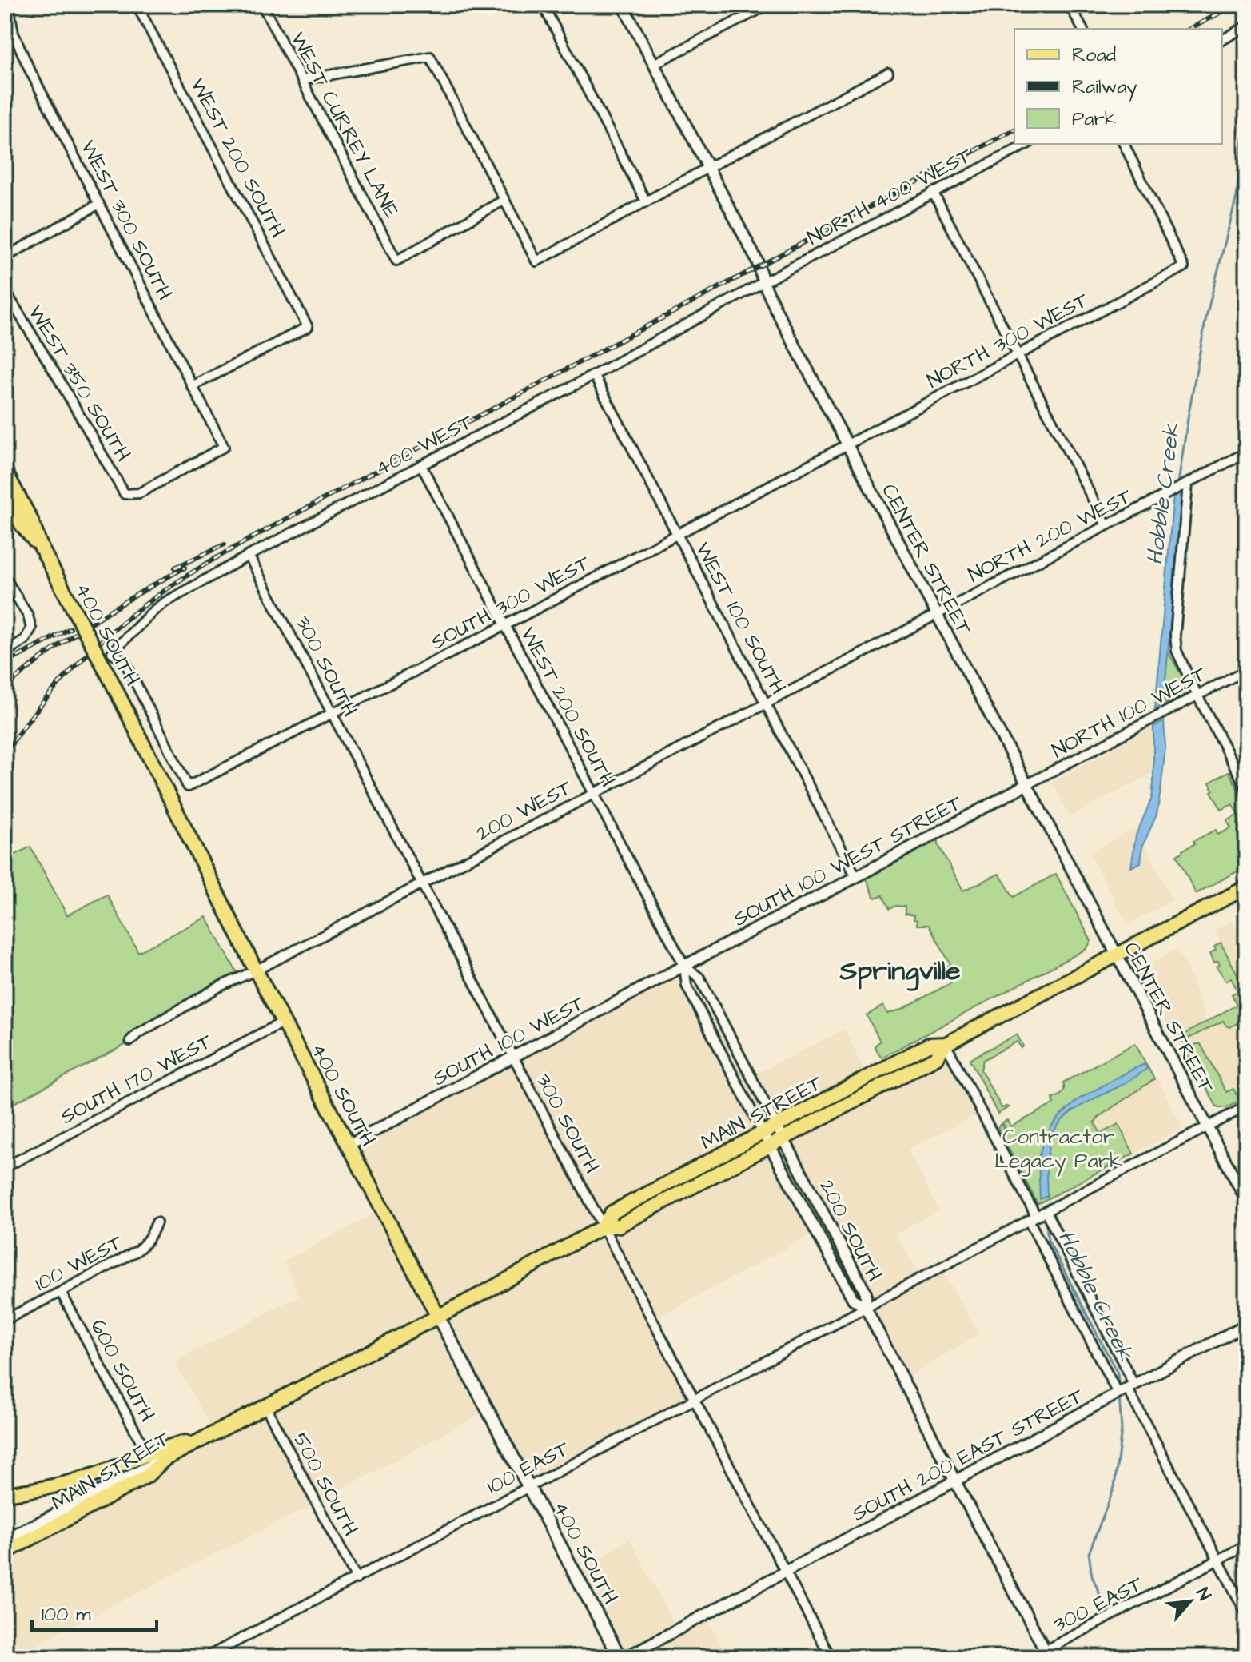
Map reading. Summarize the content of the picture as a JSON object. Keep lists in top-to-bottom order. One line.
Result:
{"streets":{"main road":["400 SOUTH","MAIN STREET"],"street":["WEST CURREY LANE","WEST 200 SOUTH","NORTH 400 WEST","WEST 300 SOUTH","NORTH 300 WEST","WEST 350 SOUTH","400 WEST","NORTH 200 WEST","CENTER STREET","SOUTH 300 WEST","WEST 100 SOUTH","300 SOUTH","NORTH 100 WEST","200 WEST","SOUTH 100 WEST STREET","SOUTH 100 WEST","SOUTH 170 WEST","200 SOUTH","100 WEST","600 SOUTH","SOUTH 200 EAST STREET","100 EAST","500 SOUTH","300 EAST"]},"crossings":[["WEST 200 SOUTH","WEST 300 SOUTH"],["WEST 200 SOUTH","400 WEST"],["WEST 200 SOUTH","SOUTH 300 WEST"],["WEST 200 SOUTH","200 WEST"],["WEST 200 SOUTH","SOUTH 100 WEST STREET"],["WEST 200 SOUTH","SOUTH 100 WEST"],["WEST 200 SOUTH","200 SOUTH"],["NORTH 400 WEST","400 WEST"],["NORTH 400 WEST","CENTER STREET"],["WEST 300 SOUTH","WEST 350 SOUTH"],["NORTH 300 WEST","CENTER STREET"],["NORTH 300 WEST","SOUTH 300 WEST"],["400 WEST","CENTER STREET"],["400 WEST","WEST 100 SOUTH"],["400 WEST","400 SOUTH"],["400 WEST","300 SOUTH"],["NORTH 200 WEST","CENTER STREET"],["NORTH 200 WEST","200 WEST"],["CENTER STREET","SOUTH 300 WEST"],["CENTER STREET","NORTH 100 WEST"],["CENTER STREET","200 WEST"],["CENTER STREET","SOUTH 100 WEST STREET"],["CENTER STREET","MAIN STREET"],["CENTER STREET","100 EAST"],["SOUTH 300 WEST","WEST 100 SOUTH"],["SOUTH 300 WEST","400 SOUTH"],["SOUTH 300 WEST","300 SOUTH"],["WEST 100 SOUTH","200 WEST"],["WEST 100 SOUTH","SOUTH 100 WEST STREET"],["400 SOUTH","200 WEST"],["400 SOUTH","SOUTH 100 WEST"],["400 SOUTH","SOUTH 170 WEST"],["400 SOUTH","MAIN STREET"],["400 SOUTH","100 EAST"],["300 SOUTH","200 WEST"],["300 SOUTH","SOUTH 100 WEST"],["300 SOUTH","MAIN STREET"],["300 SOUTH","SOUTH 200 EAST STREET"],["300 SOUTH","100 EAST"],["NORTH 100 WEST","SOUTH 100 WEST STREET"],["SOUTH 100 WEST STREET","SOUTH 100 WEST"],["SOUTH 100 WEST STREET","200 SOUTH"],["SOUTH 100 WEST","200 SOUTH"],["MAIN STREET","200 SOUTH"],["MAIN STREET","600 SOUTH"],["MAIN STREET","500 SOUTH"],["200 SOUTH","100 EAST"],["100 WEST","600 SOUTH"],["100 EAST","500 SOUTH"]],"districts":["Springville"],"water":["Hobble Creek"],"parks":["Contractor Legacy Park"],"legend":["Road","Railway","Park"],"scale_bar":"100 m","north":"top right"}
